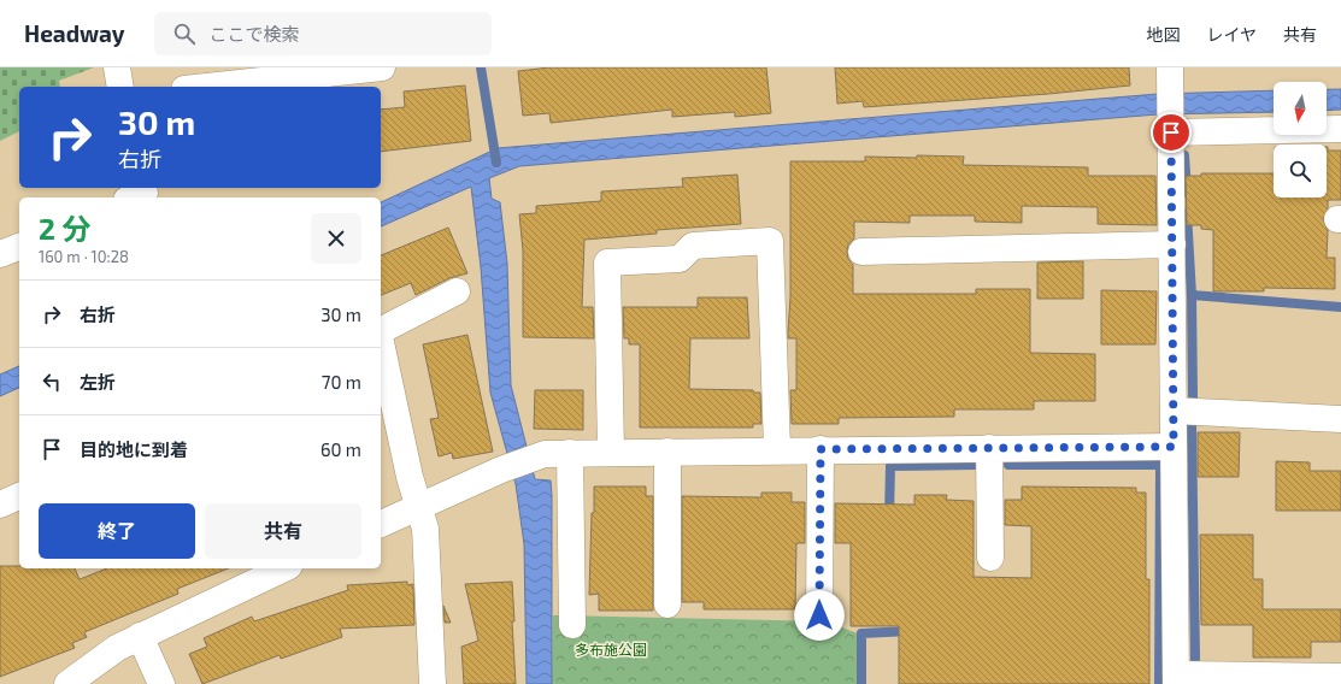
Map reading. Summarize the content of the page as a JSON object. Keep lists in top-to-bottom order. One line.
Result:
{"parks":["多布施公園"],"north":"bottom","page":{"header":"Headway","search":"ここで検索","nav":["地図","レイヤ","共有"],"turn":["30 m","右折"],"heading":["2 分","160 m · 10:28"],"list":[{"name":"右折","value":"30 m"},{"name":"左折","value":"70 m"},{"name":"目的地に到着","value":"60 m"}],"buttons":["終了","共有"]}}
